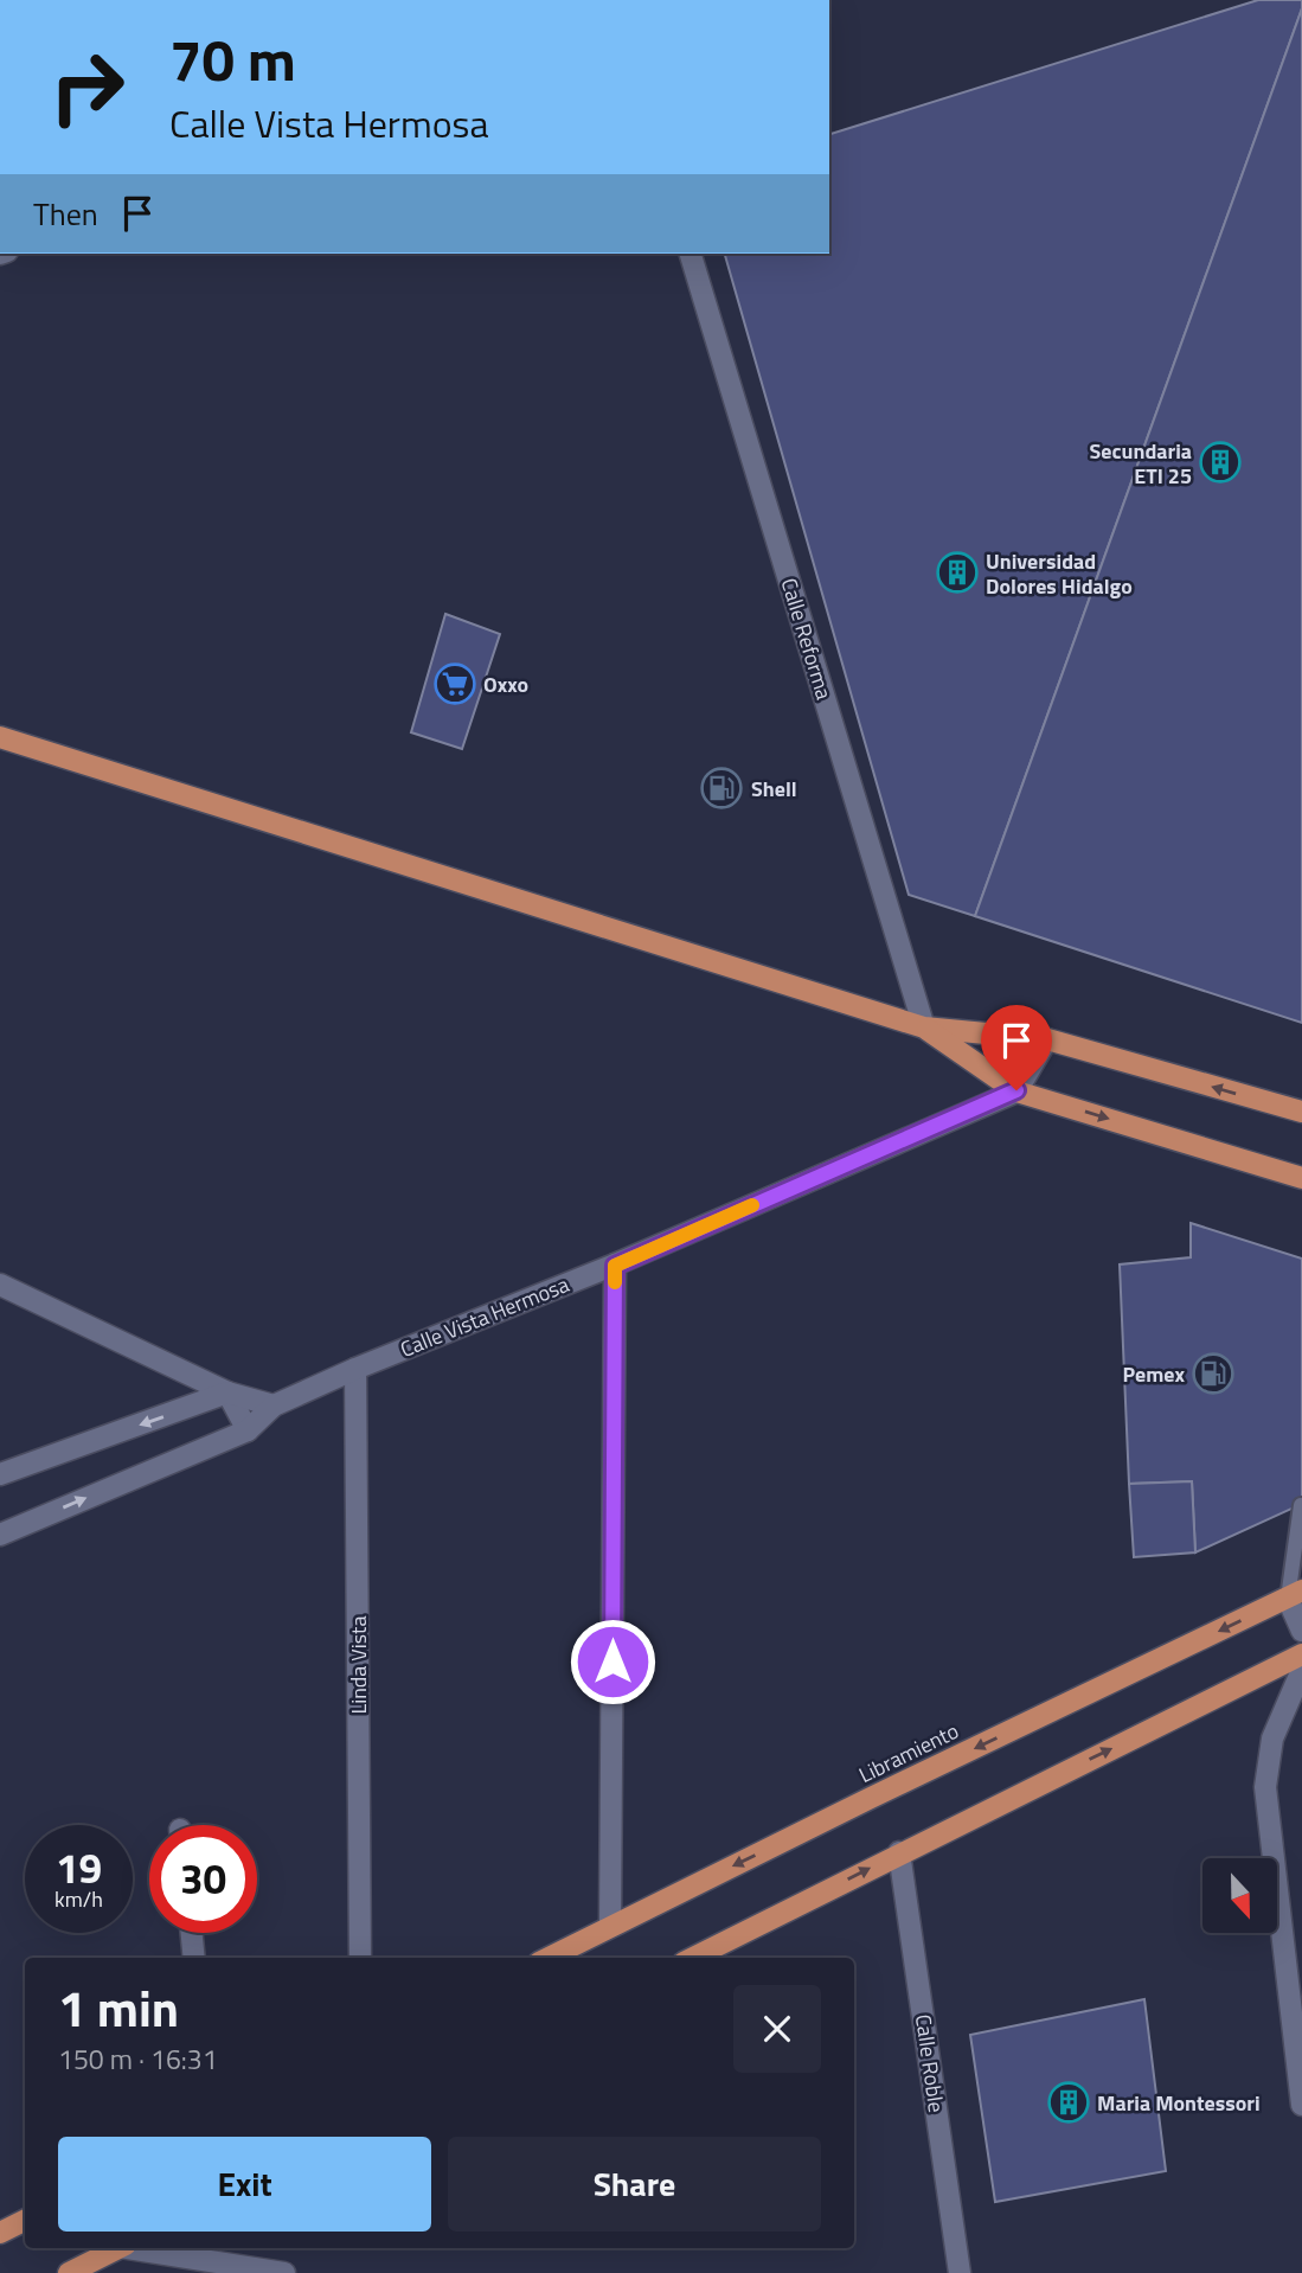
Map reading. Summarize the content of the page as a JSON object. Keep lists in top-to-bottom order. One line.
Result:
{"streets":{"main road":["Libramiento"],"street":["Calle Reforma","Calle Vista Hermosa","Linda Vista","Calle Roble"]},"crossings":[["Calle Vista Hermosa","Linda Vista"]],"places":{"building":["Secundaria ETI 25","Universidad Dolores Hidalgo","Maria Montessori"],"supermarket":["Oxxo"],"fuel station":["Shell","Pemex"]},"north":"bottom","page":{"turn":["70 m","Calle Vista Hermosa"],"then":"Then","speed":"19 km/h","limit":"30","heading":["1 min","150 m · 16:31"],"buttons":["Exit","Share"]}}
